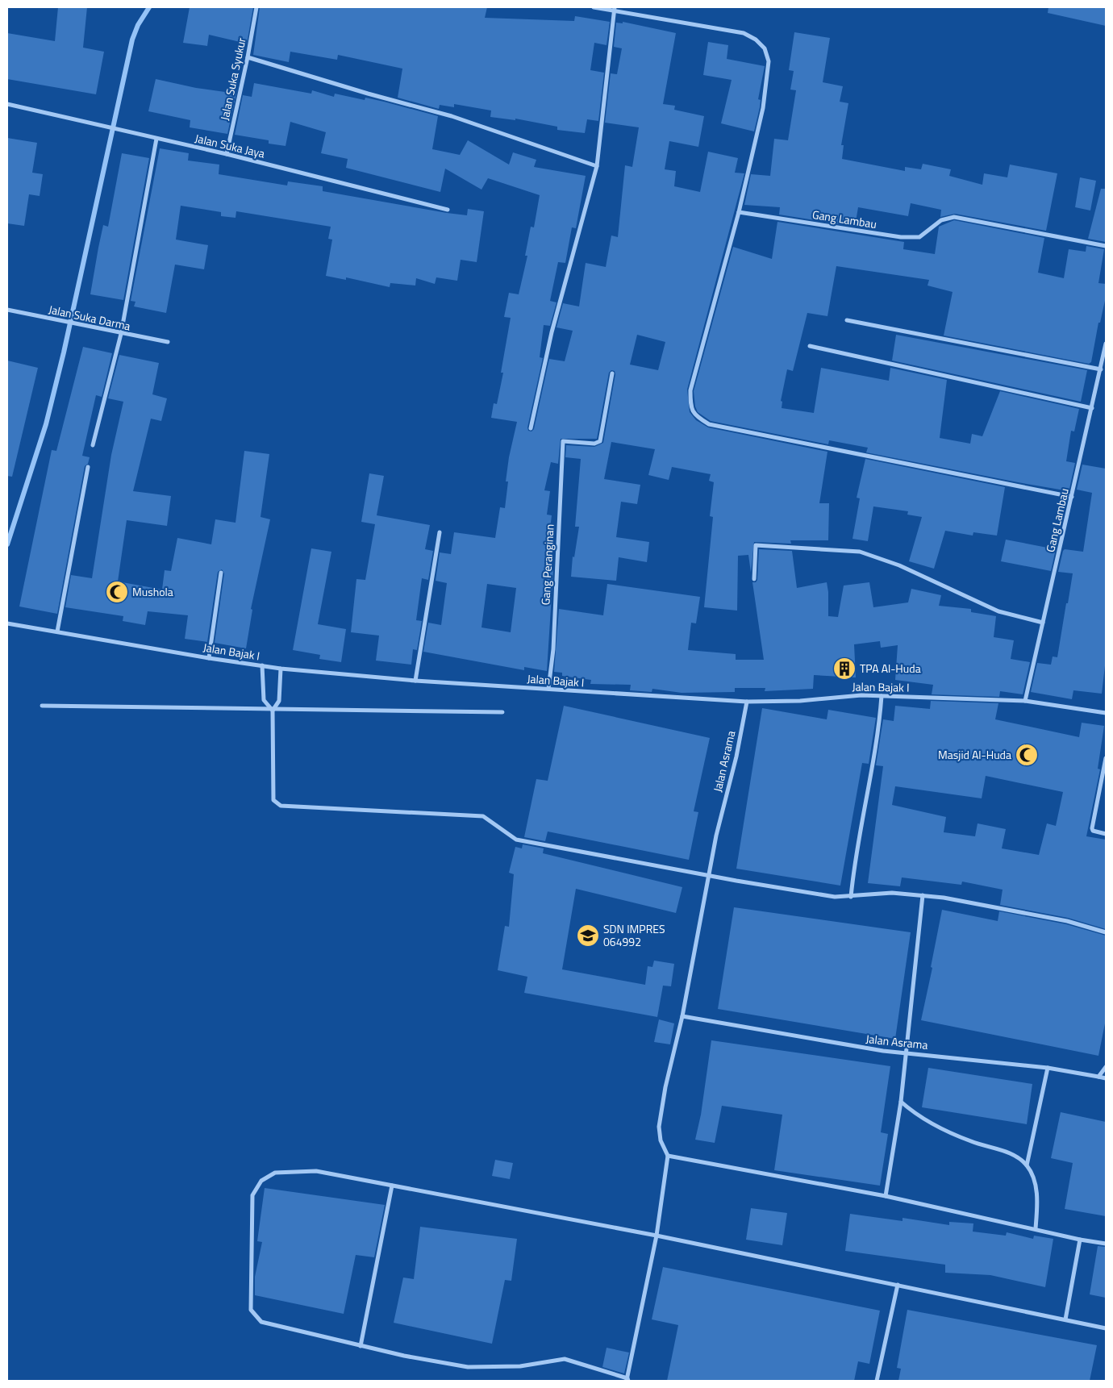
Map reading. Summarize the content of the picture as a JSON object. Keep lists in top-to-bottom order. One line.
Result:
{"streets":{"street":["Jalan Suka Syukur","Jalan Suka Jaya","Gang Lambau","Jalan Suka Darma","Gang Peranginan","Jalan Bajak I","Jalan Asrama"]},"crossings":[["Jalan Suka Syukur","Jalan Suka Jaya"],["Gang Lambau","Jalan Bajak I"],["Gang Peranginan","Jalan Bajak I"],["Jalan Bajak I","Jalan Asrama"]],"places":{"mosque":["Mushola","Masjid Al-Huda"],"building":["TPA Al-Huda"],"school or university":["SDN IMPRES 064992"]}}
